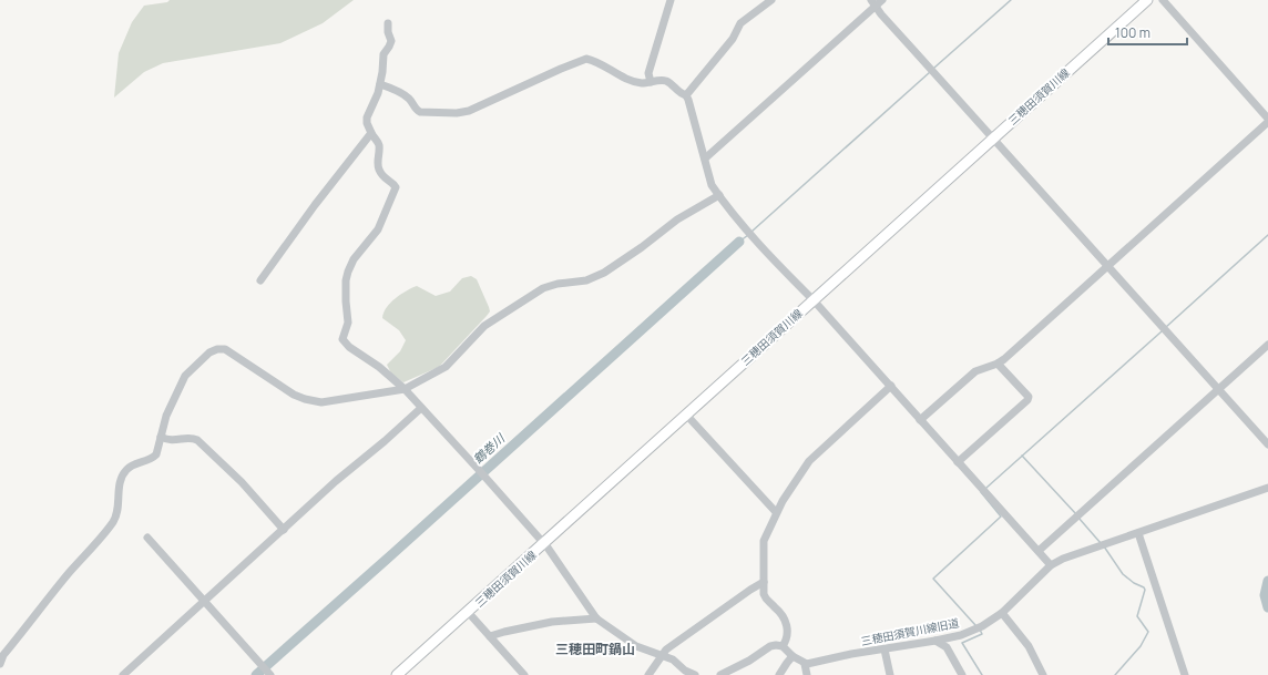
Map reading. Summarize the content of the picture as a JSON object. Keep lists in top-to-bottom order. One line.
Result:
{"streets":{"main road":["三穂田須賀川線"],"street":["三穂田須賀川線旧道"]},"districts":["三穂田町鍋山"],"water":["鶴巻川"],"scale_bar":"100 m"}
